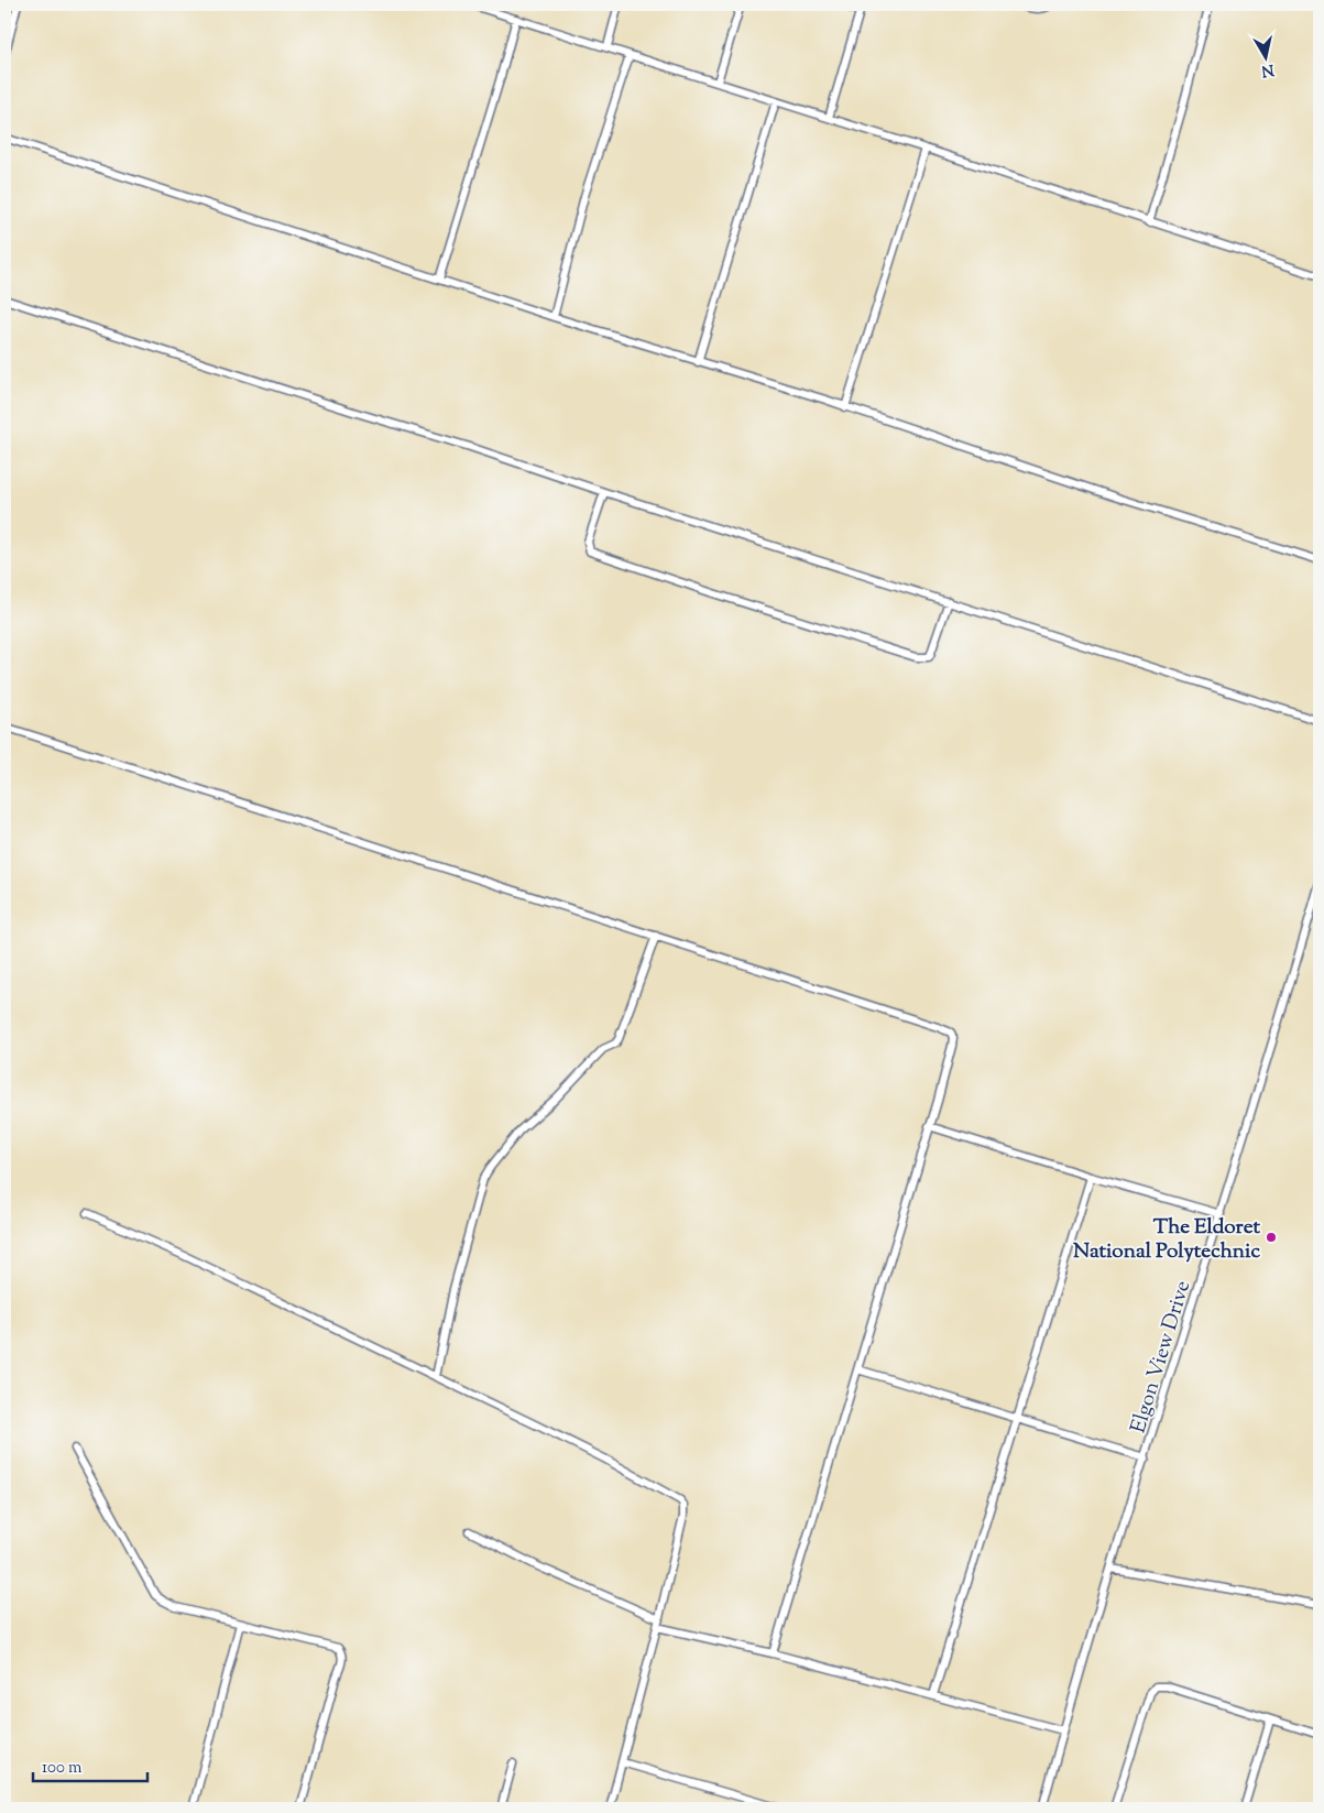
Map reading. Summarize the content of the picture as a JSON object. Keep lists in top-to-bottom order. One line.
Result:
{"streets":{"street":["Elgon View Drive"]},"places":["The Eldoret National Polytechnic"],"scale_bar":"100 m","north":"bottom"}
